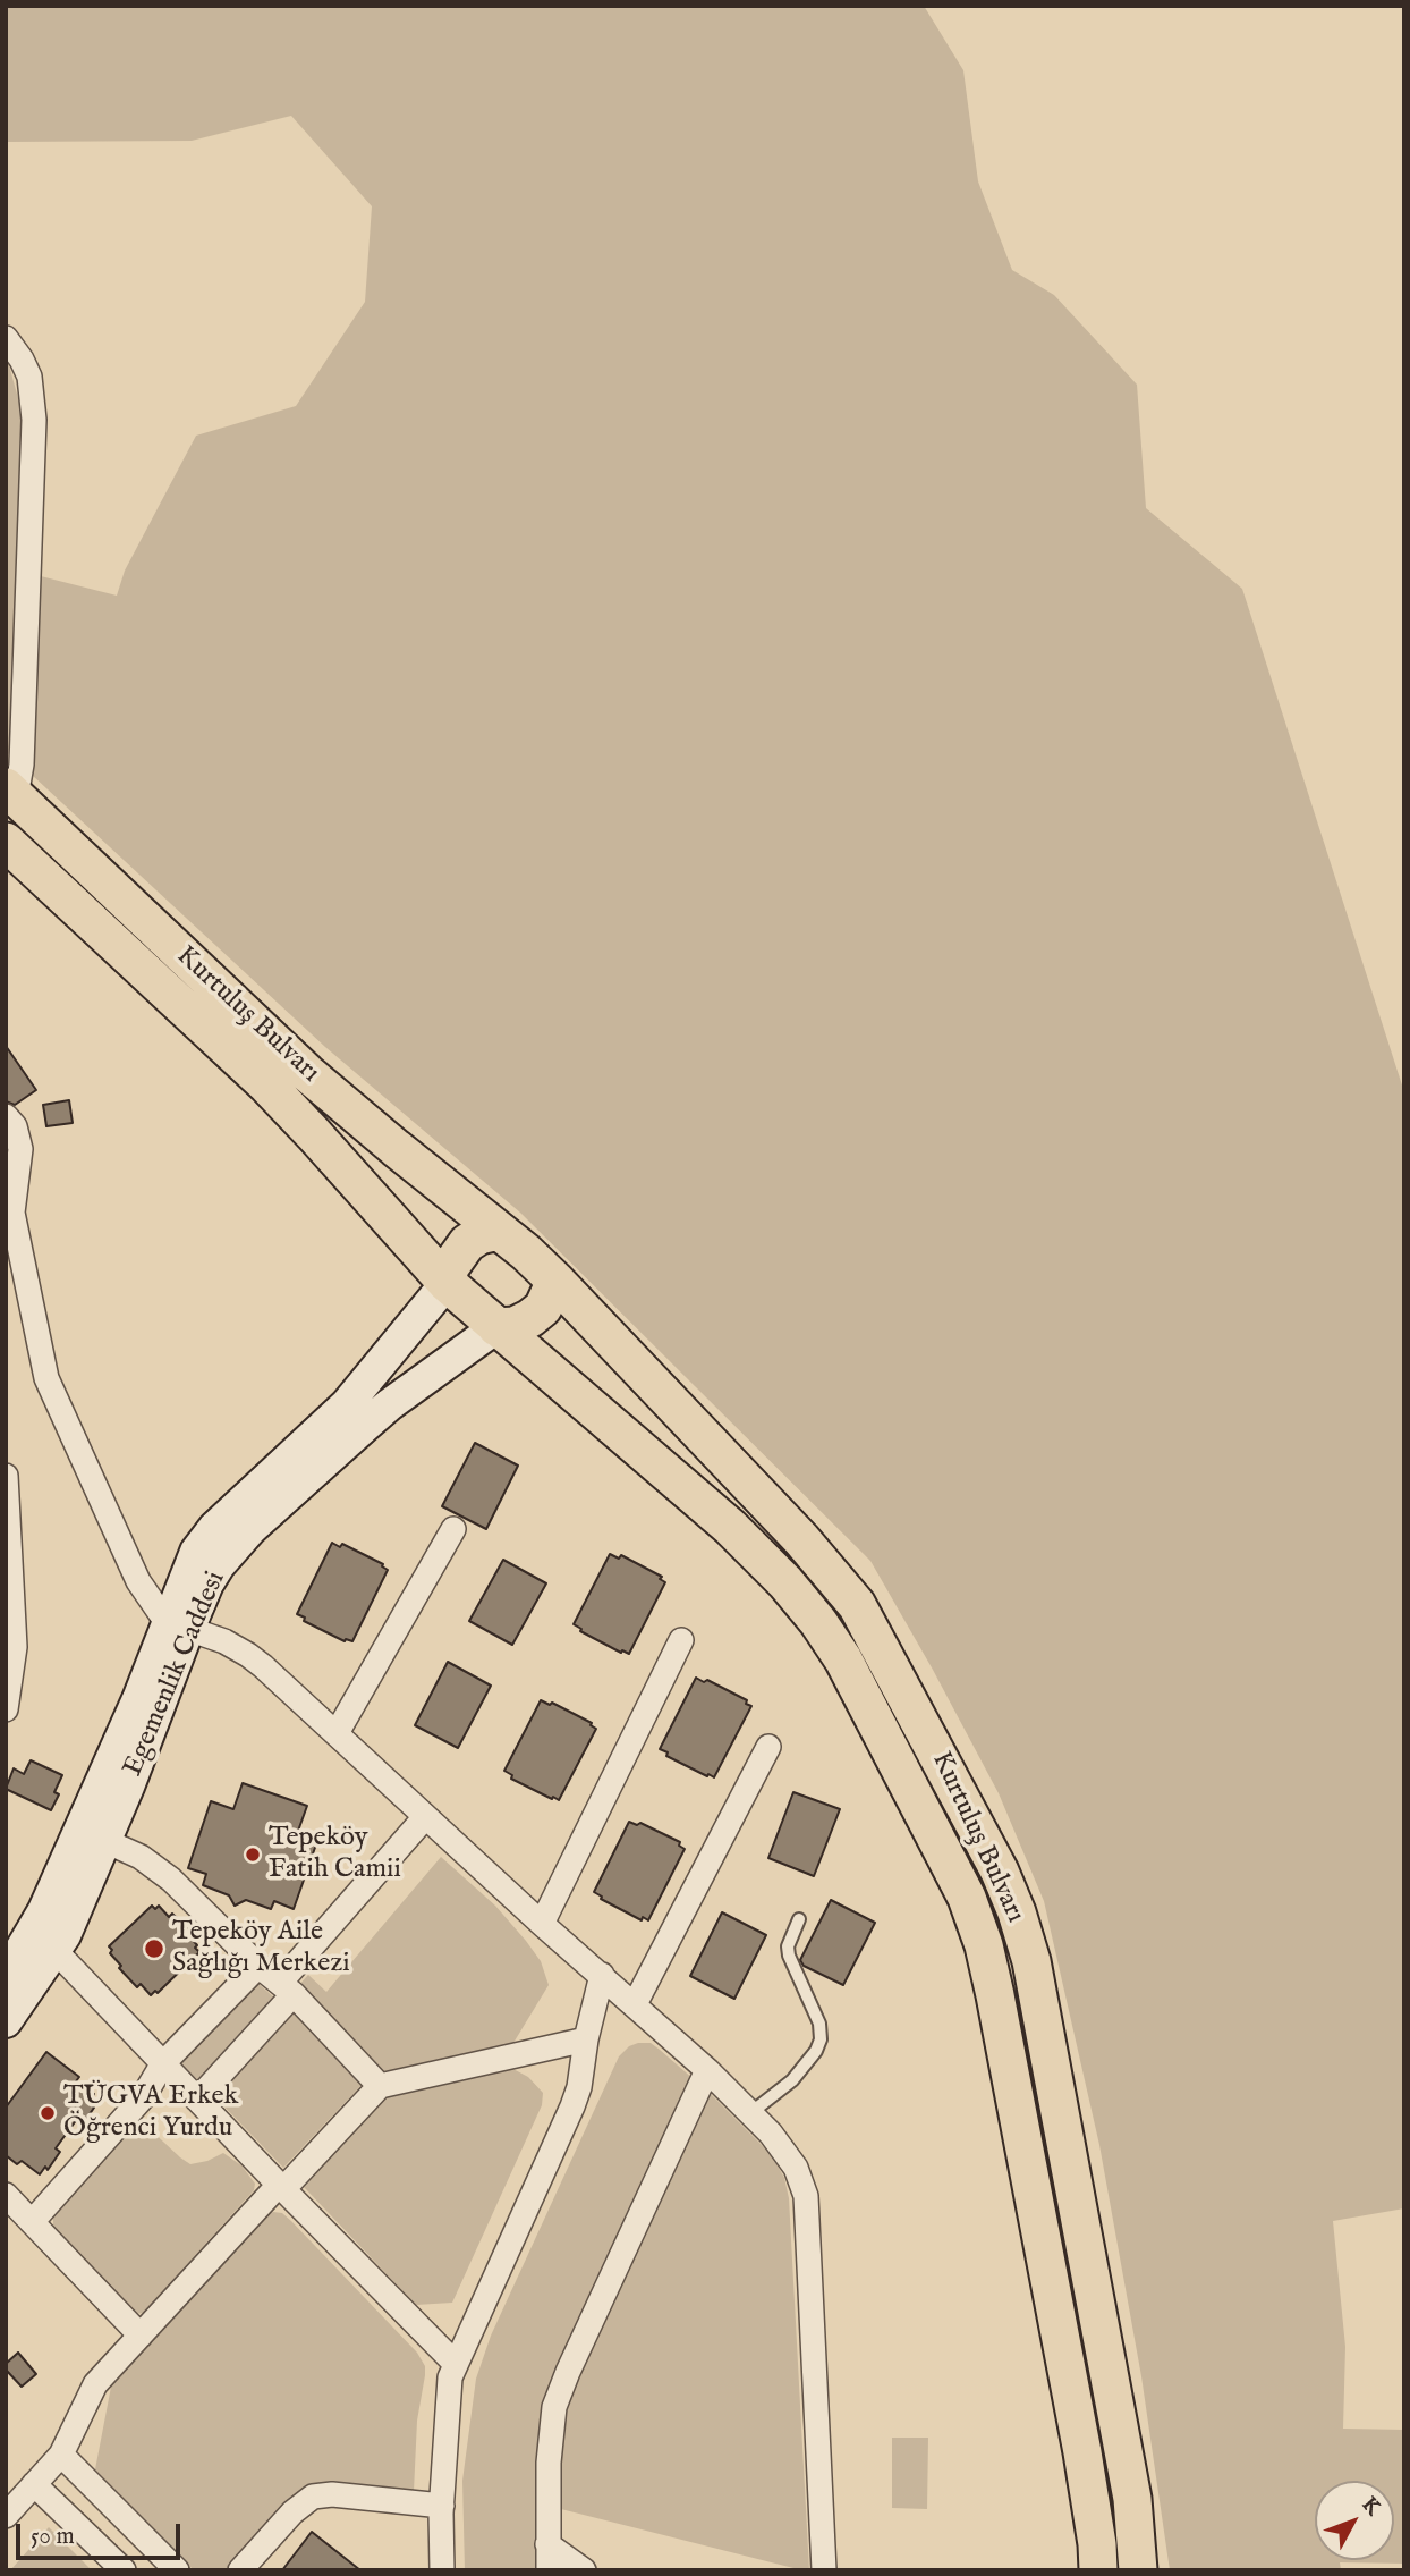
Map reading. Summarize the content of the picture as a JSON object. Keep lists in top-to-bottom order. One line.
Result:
{"streets":{"highway":["Kurtuluş Bulvarı"],"main road":["Egemenlik Caddesi"]},"crossings":[["Kurtuluş Bulvarı","Egemenlik Caddesi"]],"places":["Tepeköy Fatih Camii","Tepeköy Aile Sağlığı Merkezi","TÜGVA Erkek Öğrenci Yurdu"],"scale_bar":"50 m","north":"top right"}
